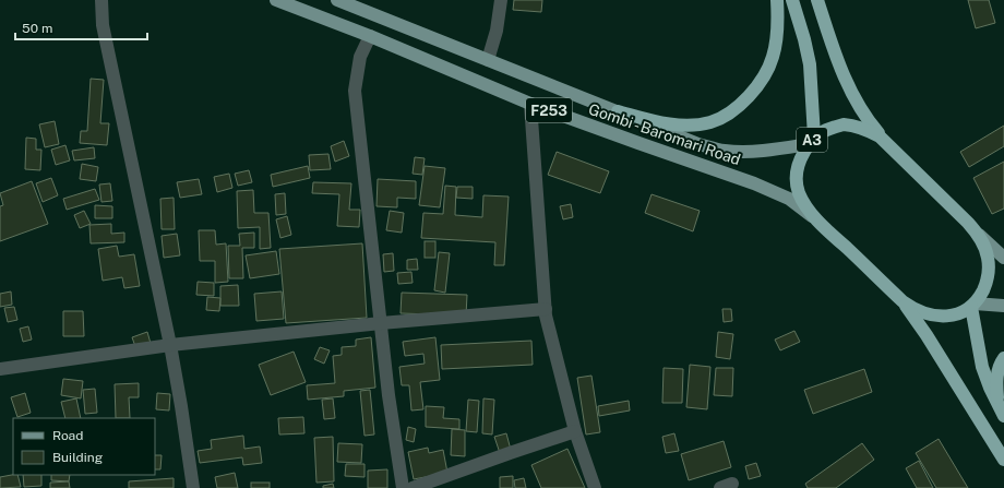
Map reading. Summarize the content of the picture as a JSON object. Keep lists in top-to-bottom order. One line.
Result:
{"streets":{"highway":["A3"],"main road":["F253","Gombi - Baromari Road"]},"crossings":[["Gombi - Baromari Road","A3"]],"legend":["Road","Building"],"scale_bar":"50 m"}
